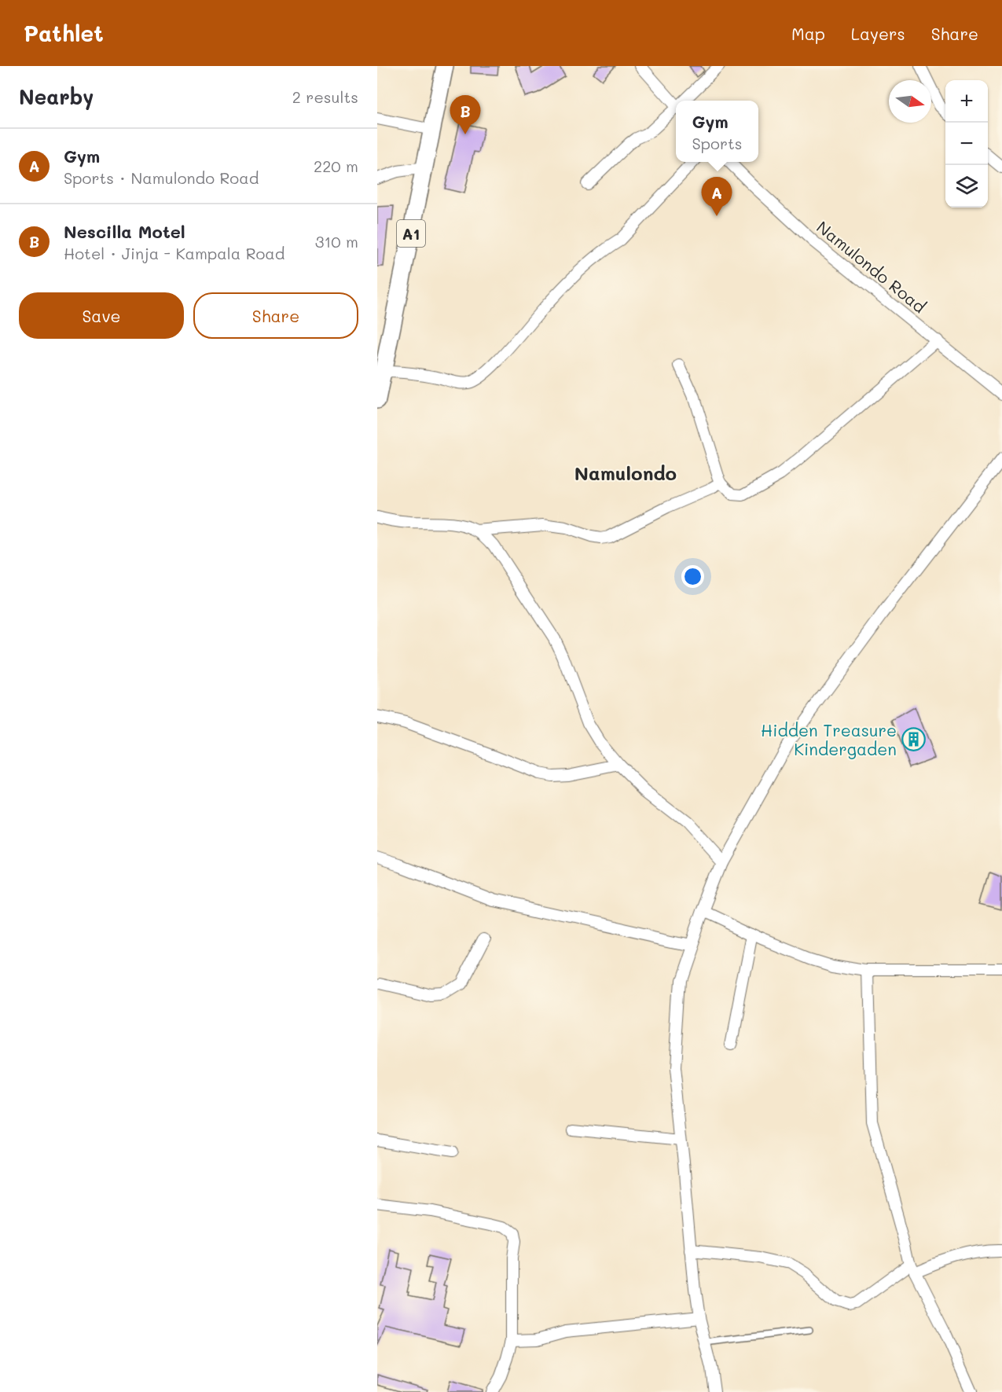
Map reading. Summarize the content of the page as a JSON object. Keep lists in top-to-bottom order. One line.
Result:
{"streets":{"highway":["A1"],"street":["Namulondo Road"]},"districts":["Namulondo"],"places":{"building":["Hidden Treasure Kindergaden"]},"north":"right","page":{"header":"Pathlet","nav":["Map","Layers","Share"],"heading":["Nearby","2 results"],"map_buttons":["+","−"],"pins":["B","A"],"popup":["Gym","Sports"],"list":[{"mark":"A","name":"Gym","note":"Sports · Namulondo Road","value":"220 m"},{"mark":"B","name":"Nescilla Motel","note":"Hotel · Jinja - Kampala Road","value":"310 m"}],"buttons":["Save","Share"]}}
